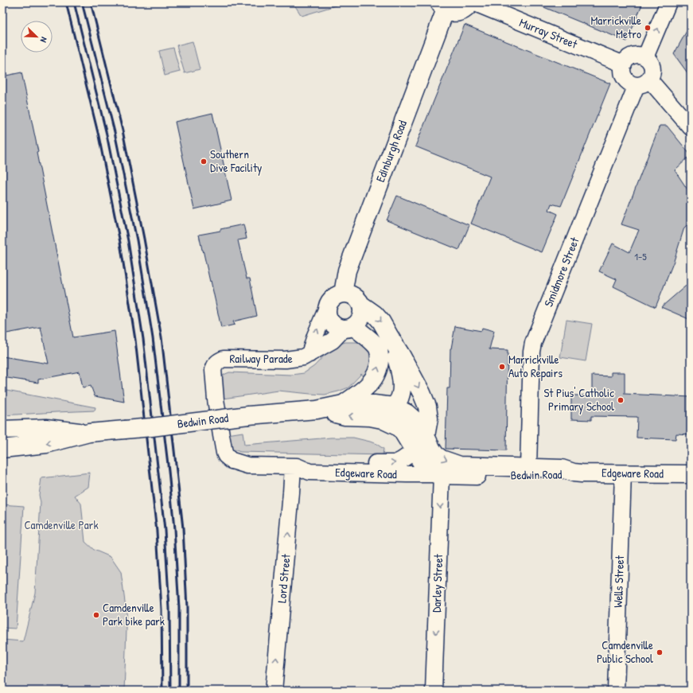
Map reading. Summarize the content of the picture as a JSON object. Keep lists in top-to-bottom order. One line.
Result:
{"streets":{"main road":["Edinburgh Road","Bedwin Road","Edgeware Road"],"street":["Murray Street","Smidmore Street","Railway Parade","Lord Street","Wells Street","Darley Street"]},"crossings":[["Murray Street","Smidmore Street"],["Edinburgh Road","Railway Parade"],["Smidmore Street","Bedwin Road"],["Railway Parade","Edgeware Road"],["Bedwin Road","Edgeware Road"],["Bedwin Road","Darley Street"],["Edgeware Road","Lord Street"],["Edgeware Road","Wells Street"],["Edgeware Road","Darley Street"]],"one_way":["Lord Street","Darley Street"],"parks":["Camdenville Park"],"places":["Marrickville Metro","Southern Dive Facility","Marrickville Auto Repairs","St Pius' Catholic Primary School","Camdenville Park bike park","Camdenville Public School"],"house_numbers":["1-5"],"north":"bottom right"}
